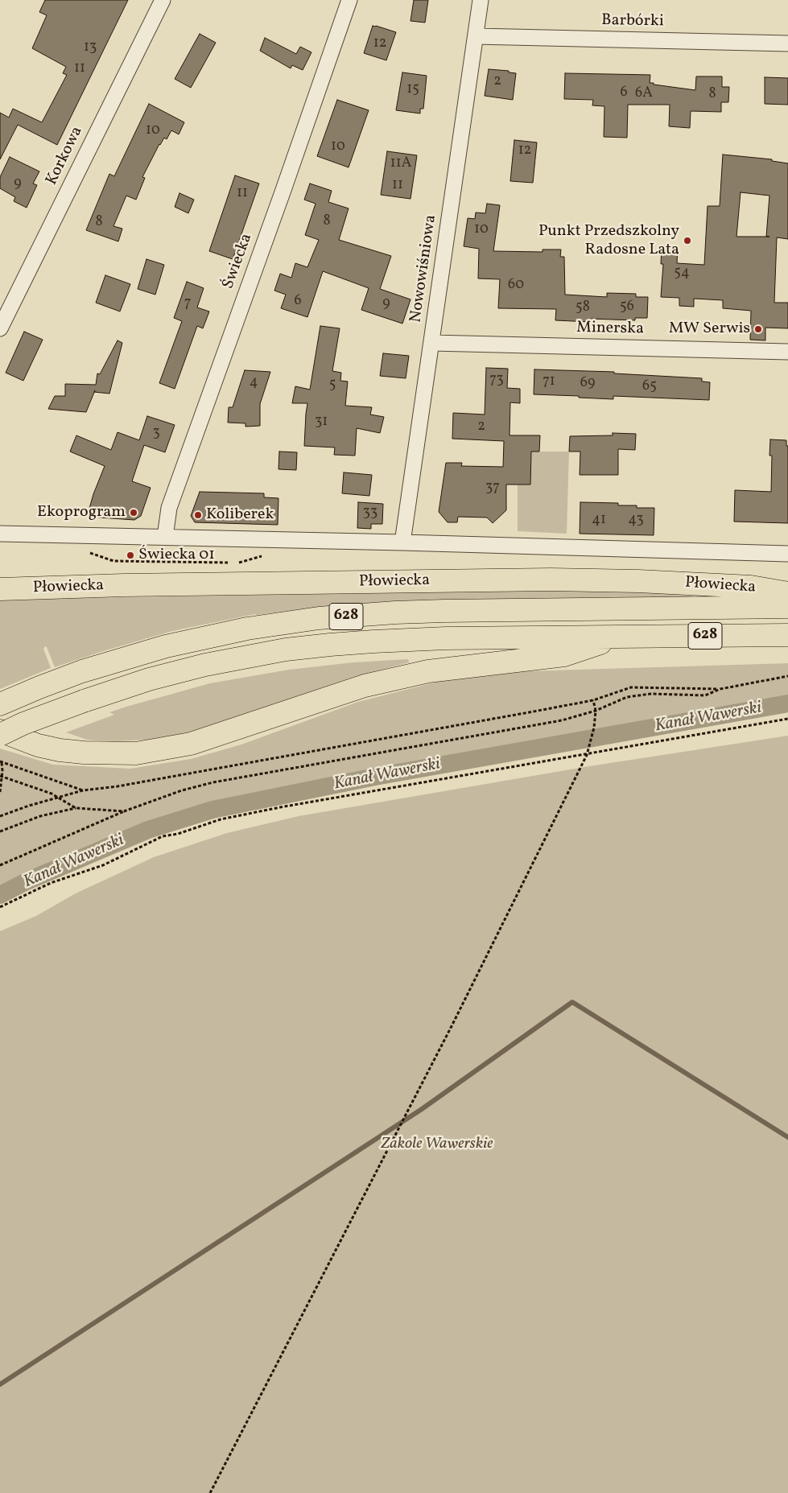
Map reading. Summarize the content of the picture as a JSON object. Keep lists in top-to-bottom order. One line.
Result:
{"streets":{"main road":["Płowiecka","628"],"street":["Barbórki","Korkowa","Świecka","Nowowiśniowa","Minerska"]},"crossings":[["Barbórki","Nowowiśniowa"],["Świecka","Płowiecka"],["Nowowiśniowa","Minerska"],["Nowowiśniowa","Płowiecka"]],"water":["Kanał Wawerski"],"parks":["Zakole Wawerskie"],"places":["Punkt Przedszkolny Radosne Lata","MW Serwis","Ekoprogram","Koliberek","Świecka 01"],"house_numbers":["12","13","11","2","15","6","6A","8","10","10","12","11A","9","11","11","8","8","10","54","60","6","7","9","56","58","73","71","4","69","5","65","31","2","3","37","33","41","43"]}
